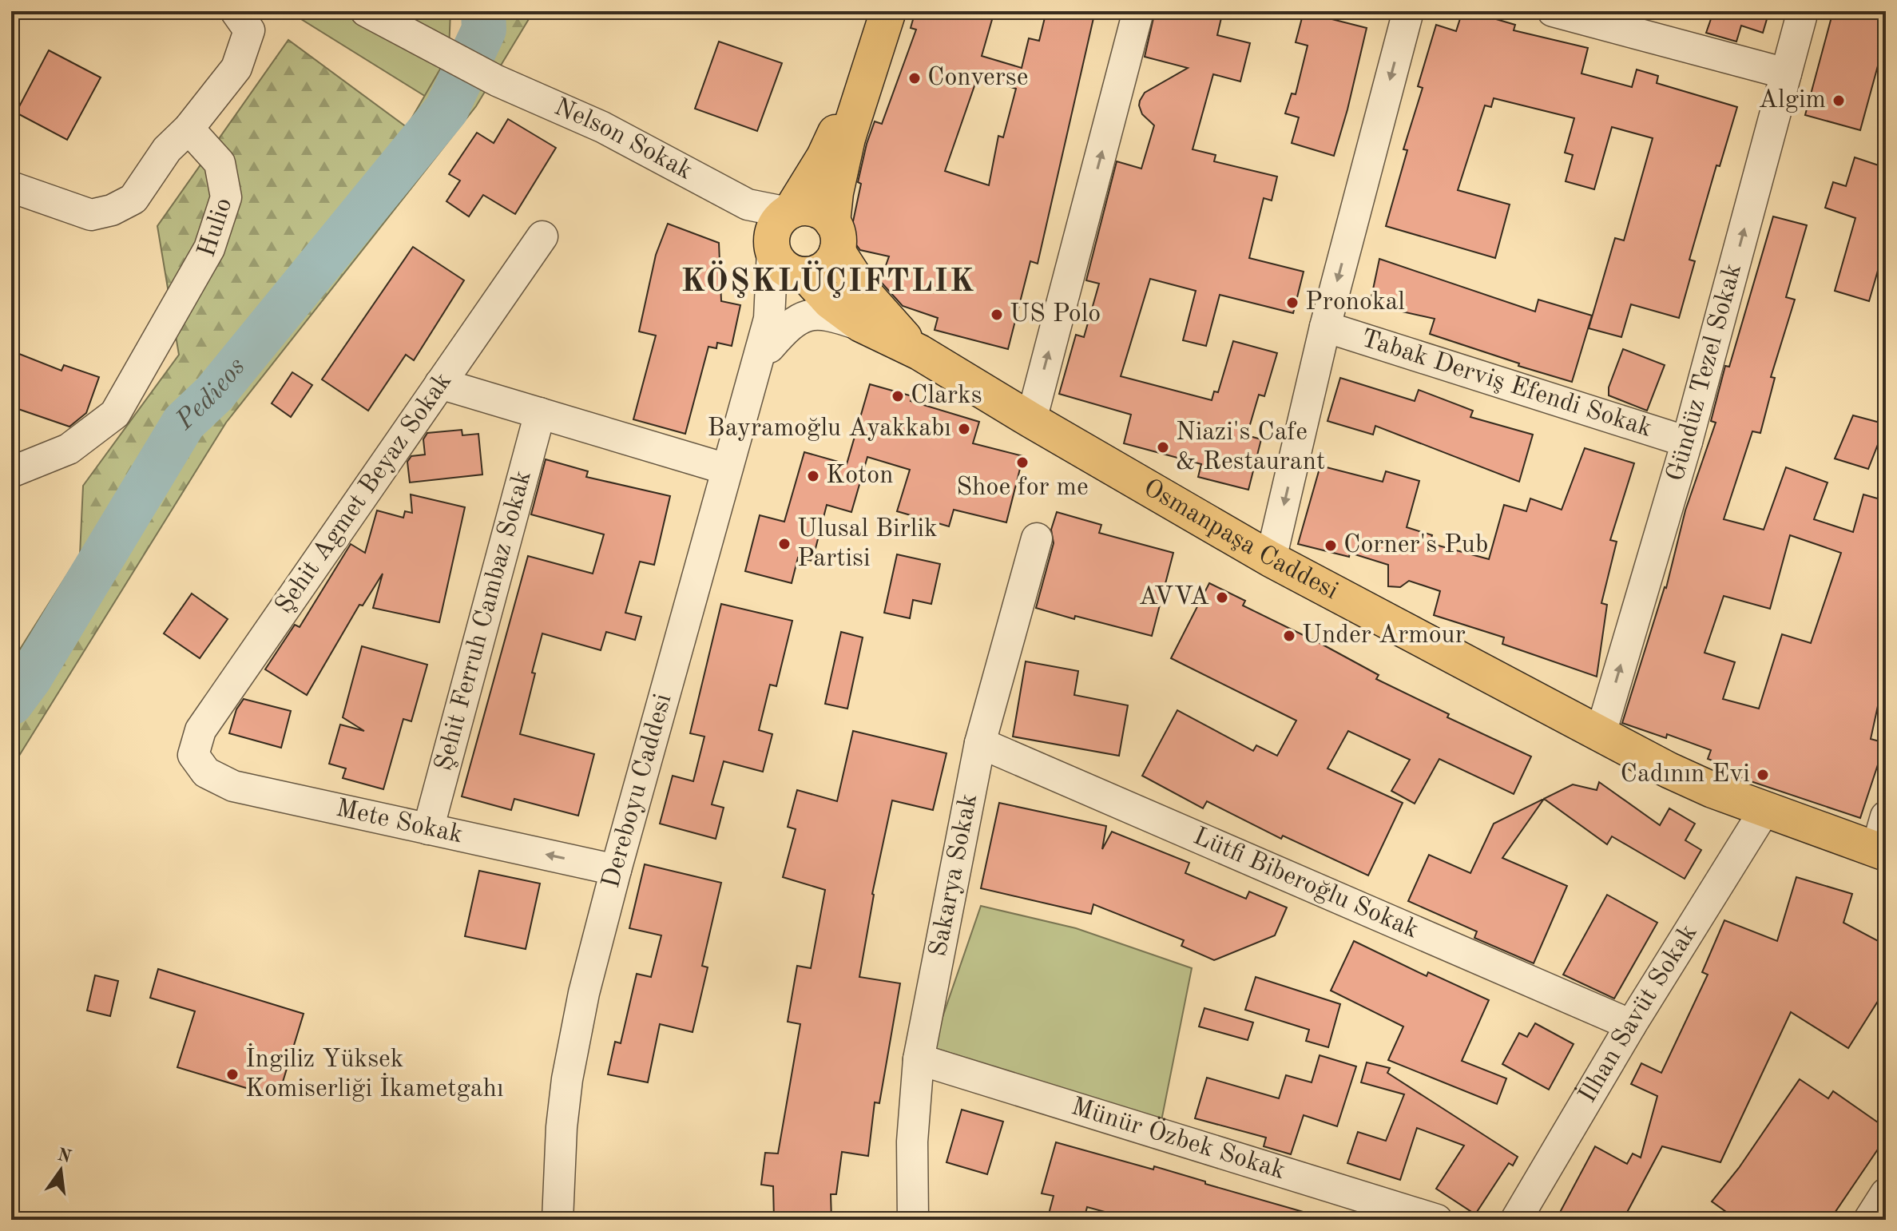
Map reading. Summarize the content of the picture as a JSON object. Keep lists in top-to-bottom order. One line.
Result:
{"streets":{"main road":["Osmanpaşa Caddesi","Dereboyu Caddesi"],"street":["Nelson Sokak","Hulio","Gündüz Tezel Sokak","Tabak Derviş Efendi Sokak","Şehit Agmet Beyaz Sokak","Şehit Ferruh Cambaz Sokak","Mete Sokak","Sakarya Sokak","Lütfi Biberoğlu Sokak","İlhan Savüt Sokak","Münür Özbek Sokak"]},"crossings":[["Nelson Sokak","Osmanpaşa Caddesi"],["Nelson Sokak","Dereboyu Caddesi"],["Gündüz Tezel Sokak","Tabak Derviş Efendi Sokak"],["Gündüz Tezel Sokak","Osmanpaşa Caddesi"],["Şehit Agmet Beyaz Sokak","Mete Sokak"],["Osmanpaşa Caddesi","Dereboyu Caddesi"],["Osmanpaşa Caddesi","İlhan Savüt Sokak"],["Şehit Ferruh Cambaz Sokak","Mete Sokak"],["Dereboyu Caddesi","Mete Sokak"],["Sakarya Sokak","Lütfi Biberoğlu Sokak"],["Sakarya Sokak","Münür Özbek Sokak"],["Lütfi Biberoğlu Sokak","İlhan Savüt Sokak"]],"one_way":["Gündüz Tezel Sokak","Mete Sokak"],"districts":["KÖŞKLÜÇIFTLIK"],"water":["Pedieos"],"places":["Converse","Algim","Pronokal","US Polo","Clarks","Bayramoğlu Ayakkabı","Niazi's Cafe & Restaurant","Shoe for me","Koton","Ulusal Birlik Partisi","Corner's Pub","AVVA","Under Armour","Cadının Evi","İngiliz Yüksek Komiserliği İkametgahı"],"north":"top"}
